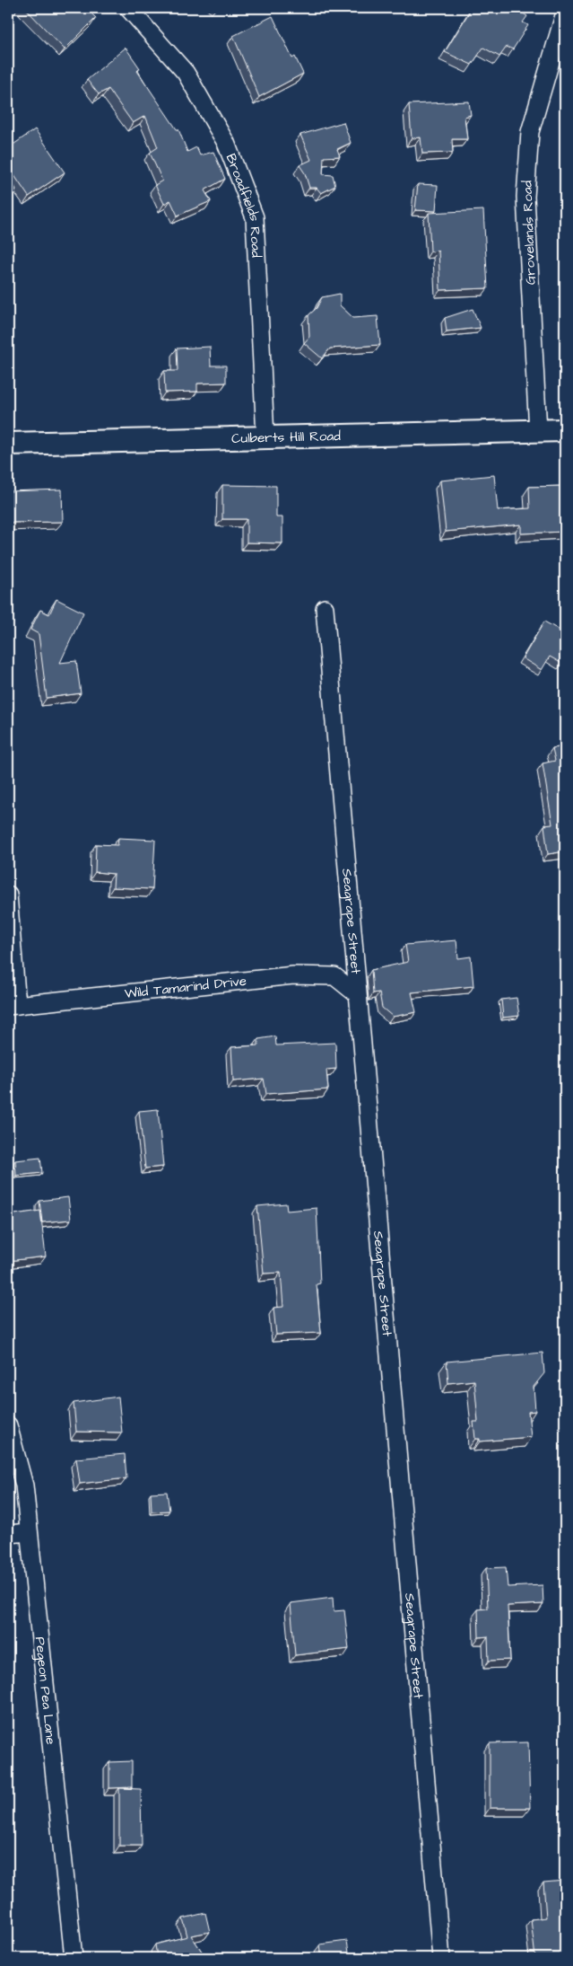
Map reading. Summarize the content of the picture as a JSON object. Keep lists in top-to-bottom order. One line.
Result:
{"streets":{"street":["Broadfields Road","Grovelands Road","Culberts Hill Road","Seagrape Street","Wild Tamarind Drive","Pegeon Pea Lane"]},"crossings":[["Broadfields Road","Culberts Hill Road"],["Grovelands Road","Culberts Hill Road"],["Seagrape Street","Wild Tamarind Drive"]]}
